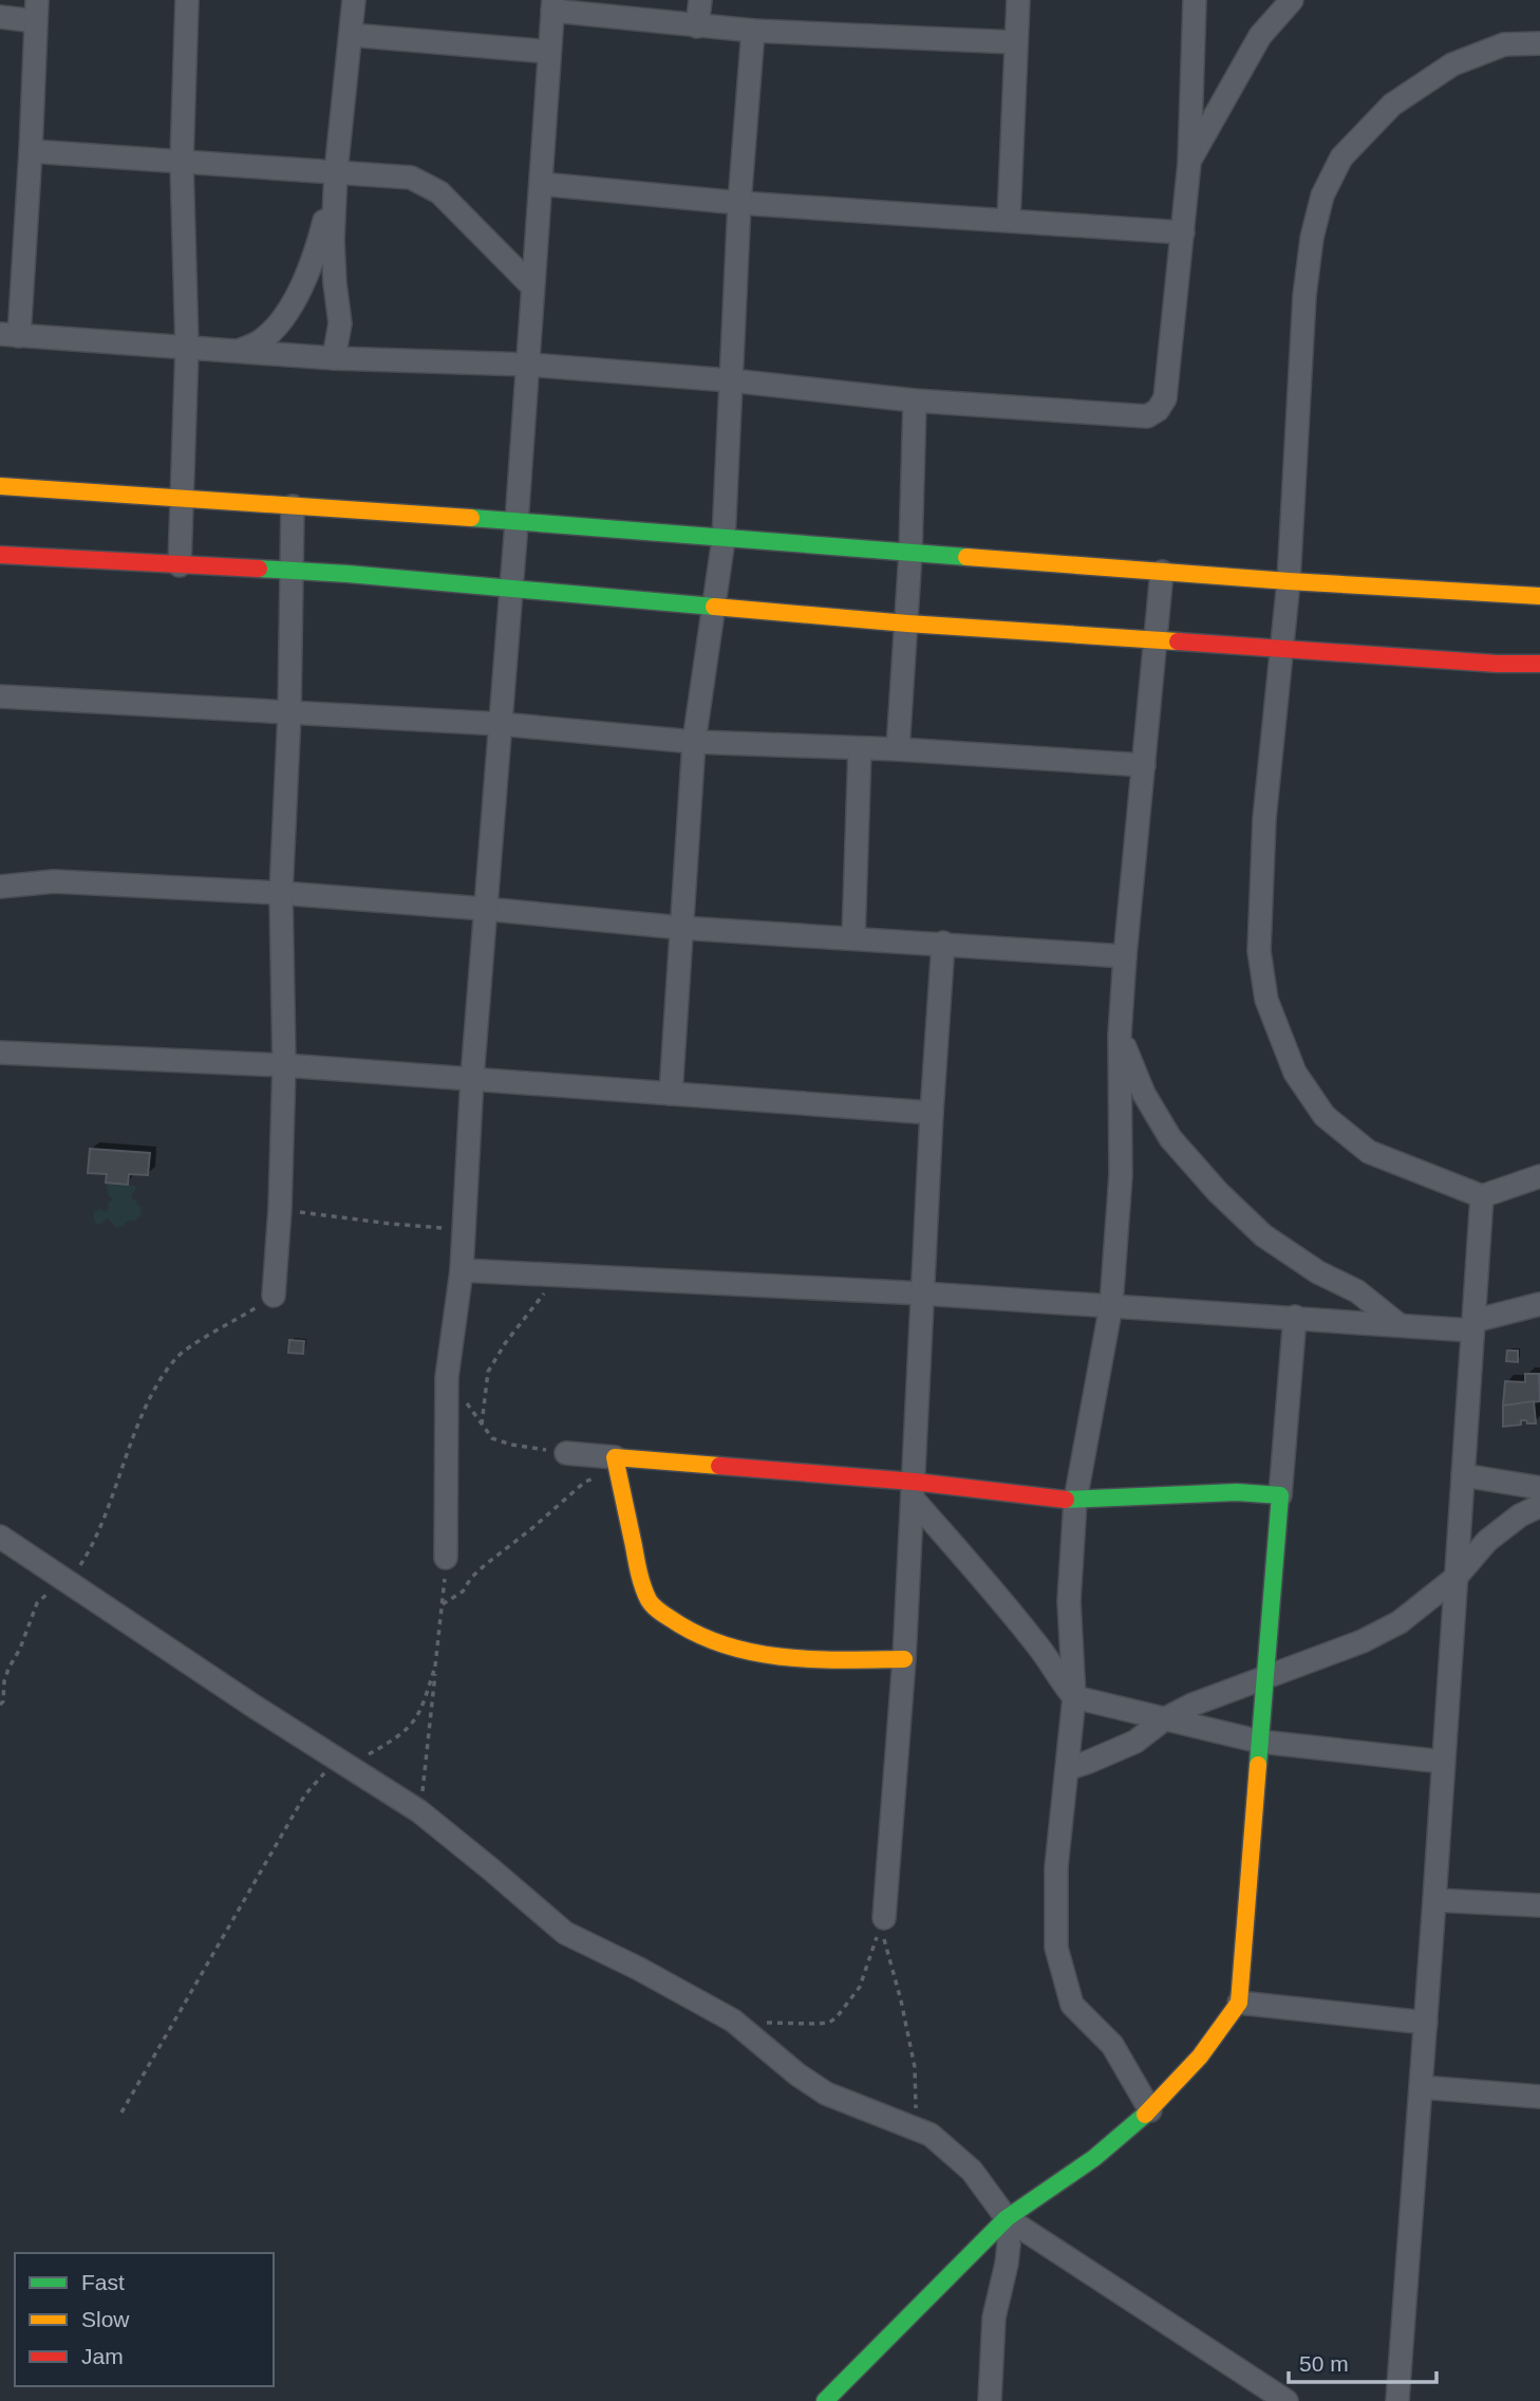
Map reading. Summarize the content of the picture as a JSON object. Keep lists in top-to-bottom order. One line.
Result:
{"legend":["Fast","Slow","Jam"],"scale_bar":"50 m"}
